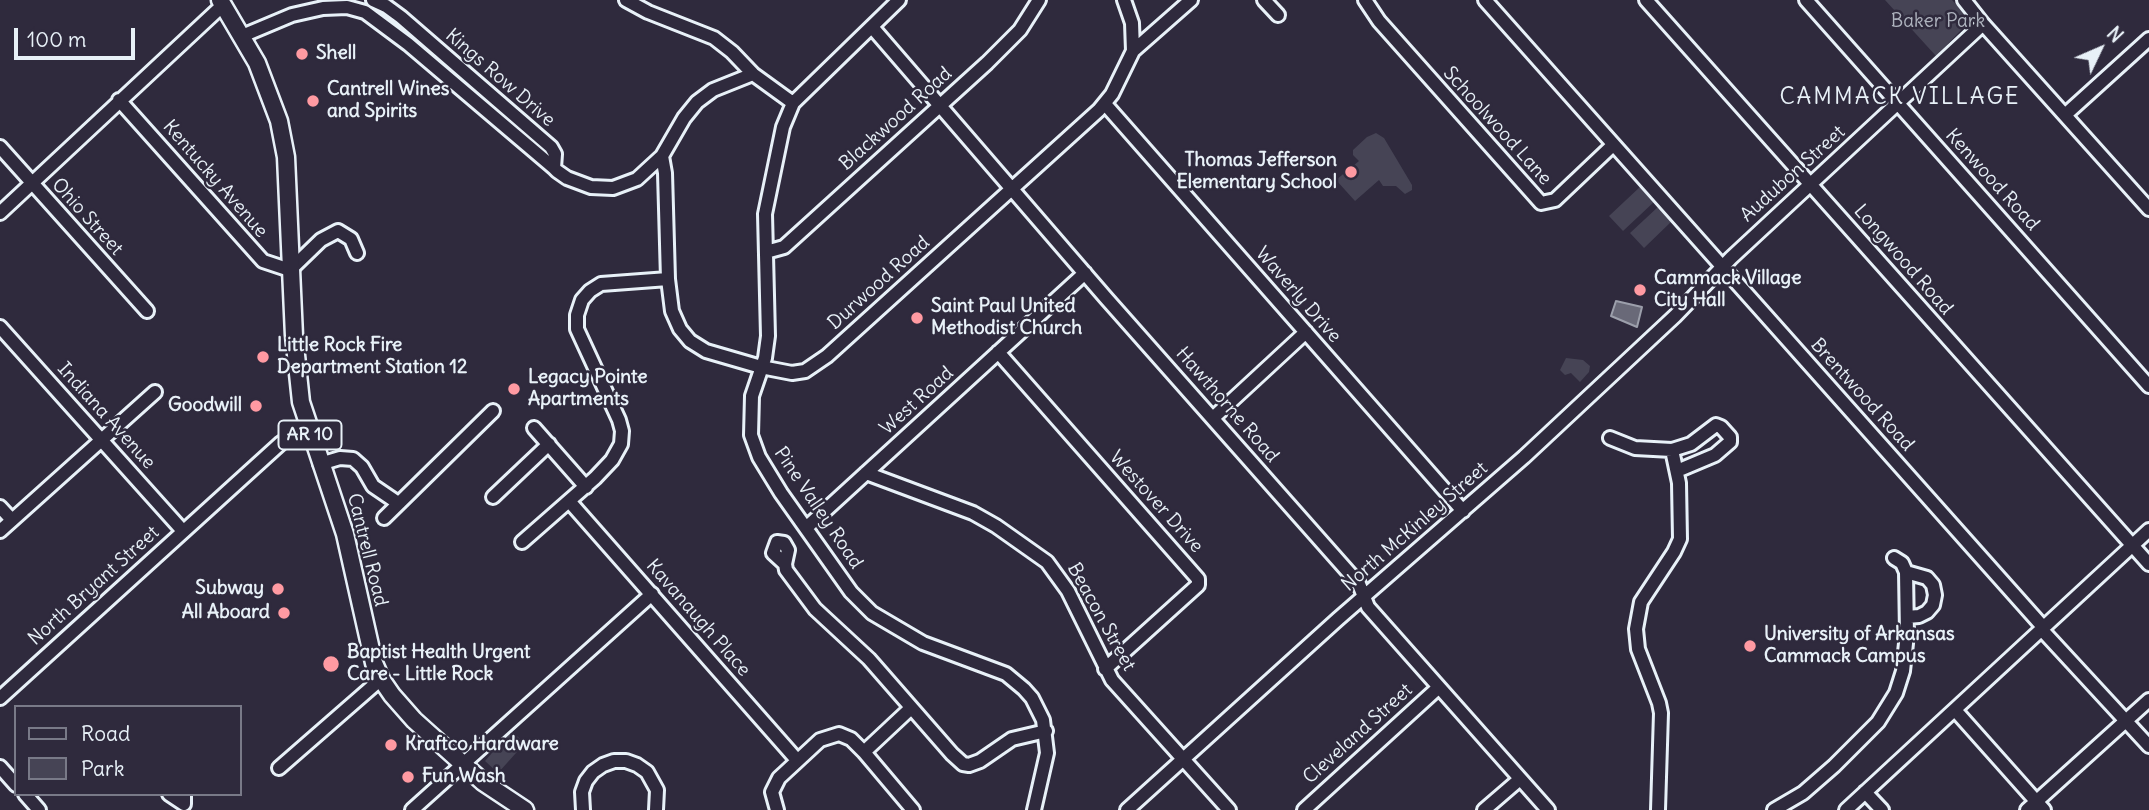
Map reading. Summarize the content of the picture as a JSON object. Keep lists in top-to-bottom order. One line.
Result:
{"streets":{"main road":["AR 10","Cantrell Road"],"street":["Kings Row Drive","Blackwood Road","Schoolwood Lane","Audubon Street","Kentucky Avenue","Kenwood Road","Ohio Street","Longwood Road","Durwood Road","Waverly Drive","Brentwood Road","West Road","Hawthorne Road","Indiana Avenue","Westover Drive","Pine Valley Road","North McKinley Street","North Bryant Street","Beacon Street","Kavanaugh Place","Cleveland Street"]},"crossings":[["Blackwood Road","Hawthorne Road"],["Blackwood Road","Pine Valley Road"],["Schoolwood Lane","Brentwood Road"],["Audubon Street","Kenwood Road"],["Audubon Street","Longwood Road"],["Audubon Street","Brentwood Road"],["Audubon Street","North McKinley Street"],["Kentucky Avenue","Cantrell Road"],["Durwood Road","Waverly Drive"],["Durwood Road","Hawthorne Road"],["Durwood Road","Pine Valley Road"],["Waverly Drive","North McKinley Street"],["Brentwood Road","North McKinley Street"],["West Road","Hawthorne Road"],["West Road","Westover Drive"],["West Road","Pine Valley Road"],["West Road","Beacon Street"],["Hawthorne Road","Pine Valley Road"],["Hawthorne Road","North McKinley Street"],["Hawthorne Road","Cleveland Street"],["Indiana Avenue","North Bryant Street"],["Westover Drive","Beacon Street"],["North McKinley Street","Beacon Street"],["Cantrell Road","North Bryant Street"]],"districts":["CAMMACK VILLAGE"],"parks":["Baker Park"],"places":["Shell","Cantrell Wines and Spirits","Thomas Jefferson Elementary School","Cammack Village City Hall","Saint Paul United Methodist Church","Little Rock Fire Department Station 12","Legacy Pointe Apartments","Goodwill","Subway","All Aboard","University of Arkansas Cammack Campus","Baptist Health Urgent Care - Little Rock","Kraftco Hardware","Fun Wash"],"legend":["Road","Park"],"scale_bar":"100 m","north":"top right"}
